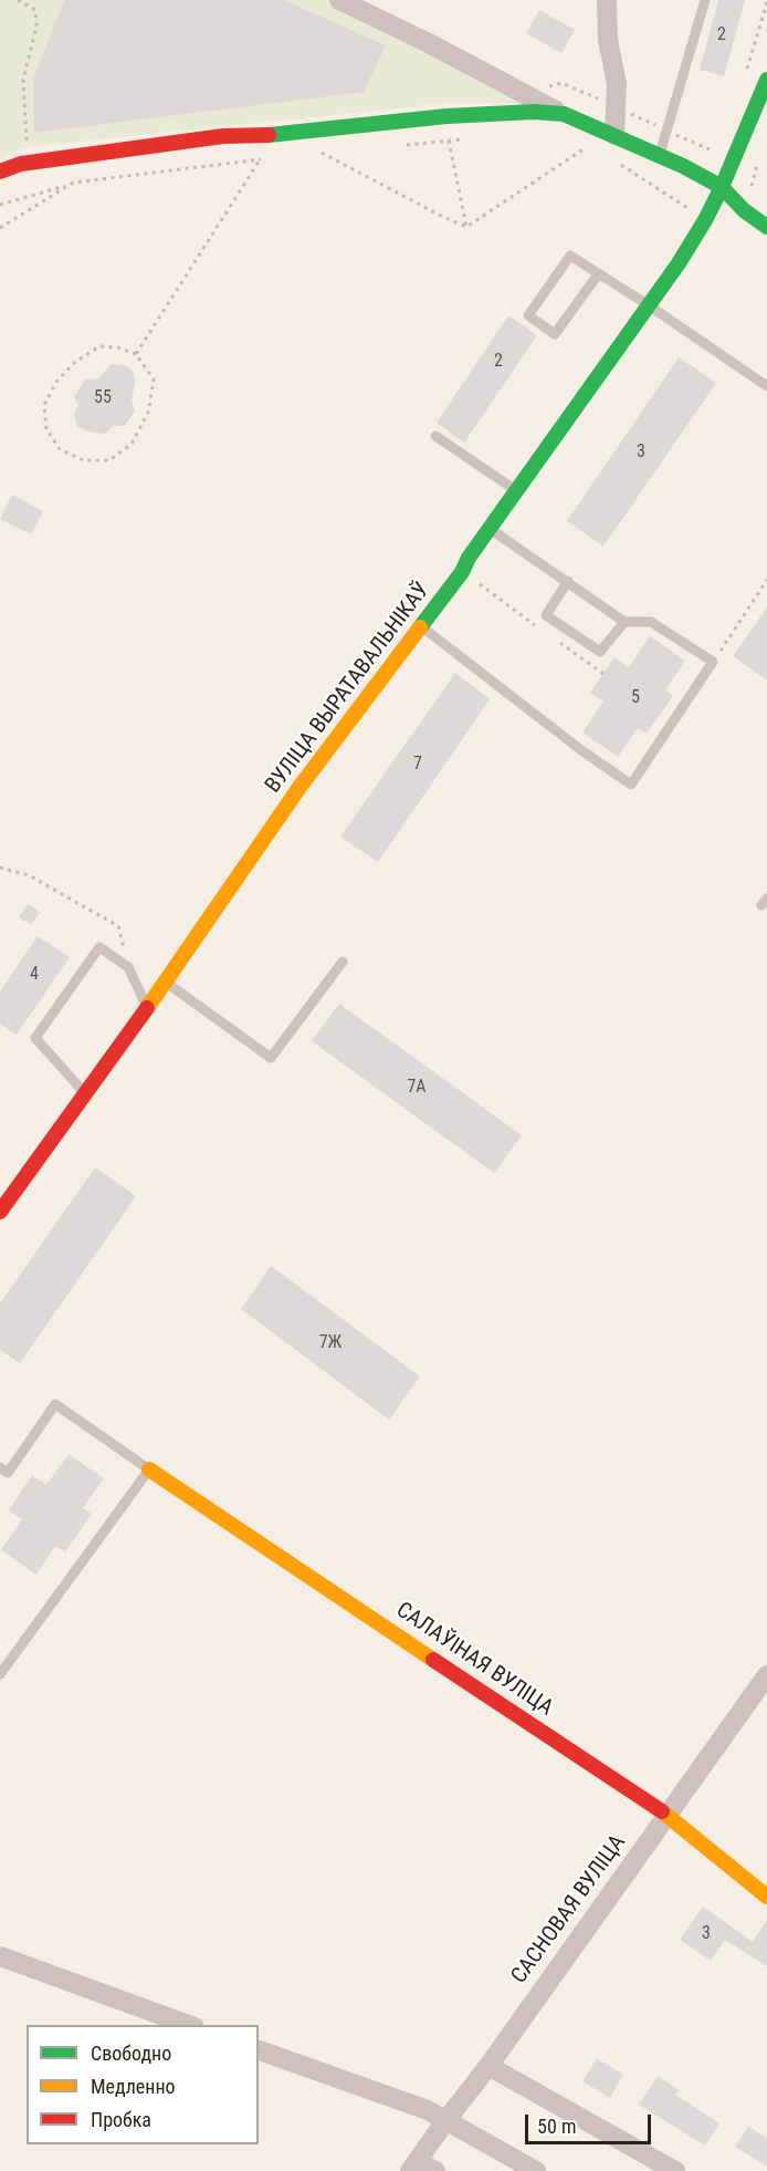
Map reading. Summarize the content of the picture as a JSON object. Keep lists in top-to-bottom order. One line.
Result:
{"streets":{"street":["ВУЛІЦА ВЫРАТАВАЛЬНІКАЎ","САЛАЎІНАЯ ВУЛІЦА","САСНОВАЯ ВУЛІЦА"]},"crossings":[["САЛАЎІНАЯ ВУЛІЦА","САСНОВАЯ ВУЛІЦА"]],"house_numbers":["2","2","55","3","5","7","4","7А","7Ж","3"],"legend":["Свободно","Медленно","Пробка"],"scale_bar":"50 m"}
